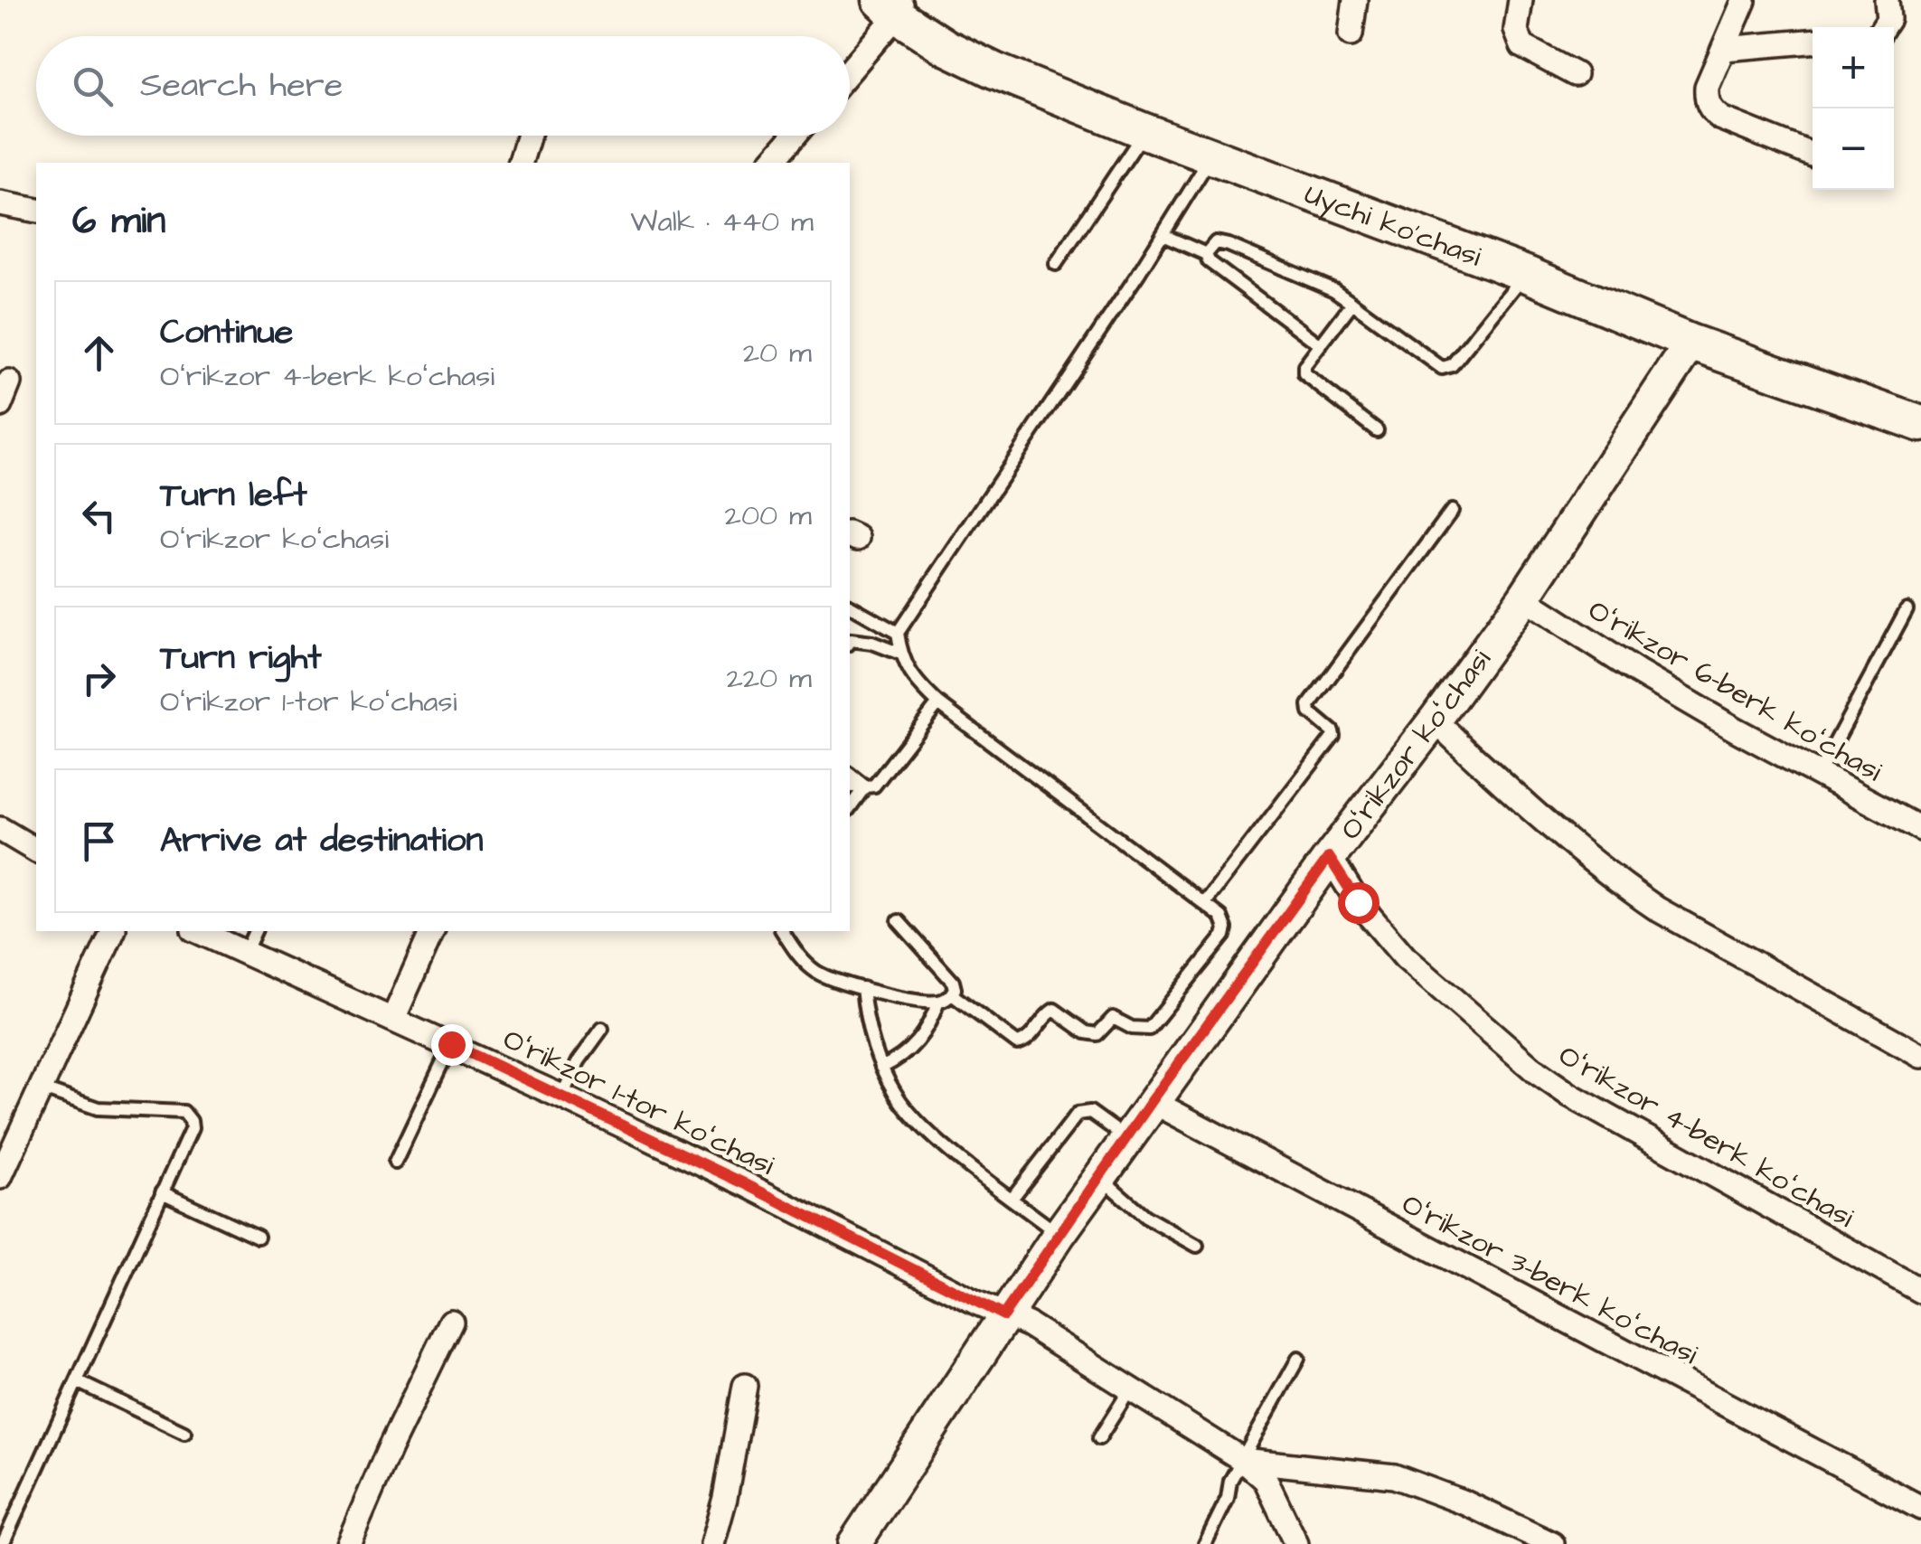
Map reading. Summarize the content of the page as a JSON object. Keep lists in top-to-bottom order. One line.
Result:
{"streets":{"main road":["Uychi ko'chasi","Oʻrikzor koʻchasi"],"street":["Oʻrikzor 6-berk koʻchasi","Oʻrikzor 1-tor koʻchasi","Oʻrikzor 4-berk koʻchasi","Oʻrikzor 3-berk koʻchasi"]},"crossings":[["Uychi ko'chasi","Oʻrikzor koʻchasi"],["Oʻrikzor 6-berk koʻchasi","Oʻrikzor koʻchasi"],["Oʻrikzor koʻchasi","Oʻrikzor 1-tor koʻchasi"],["Oʻrikzor koʻchasi","Oʻrikzor 4-berk koʻchasi"],["Oʻrikzor koʻchasi","Oʻrikzor 3-berk koʻchasi"]],"page":{"map_buttons":["+","−"],"search":"Search here","heading":["6 min","Walk · 440 m"],"list":[["Continue","Oʻrikzor 4-berk koʻchasi","20 m"],["Turn left","Oʻrikzor koʻchasi","200 m"],["Turn right","Oʻrikzor 1-tor koʻchasi","220 m"],"Arrive at destination"]}}
